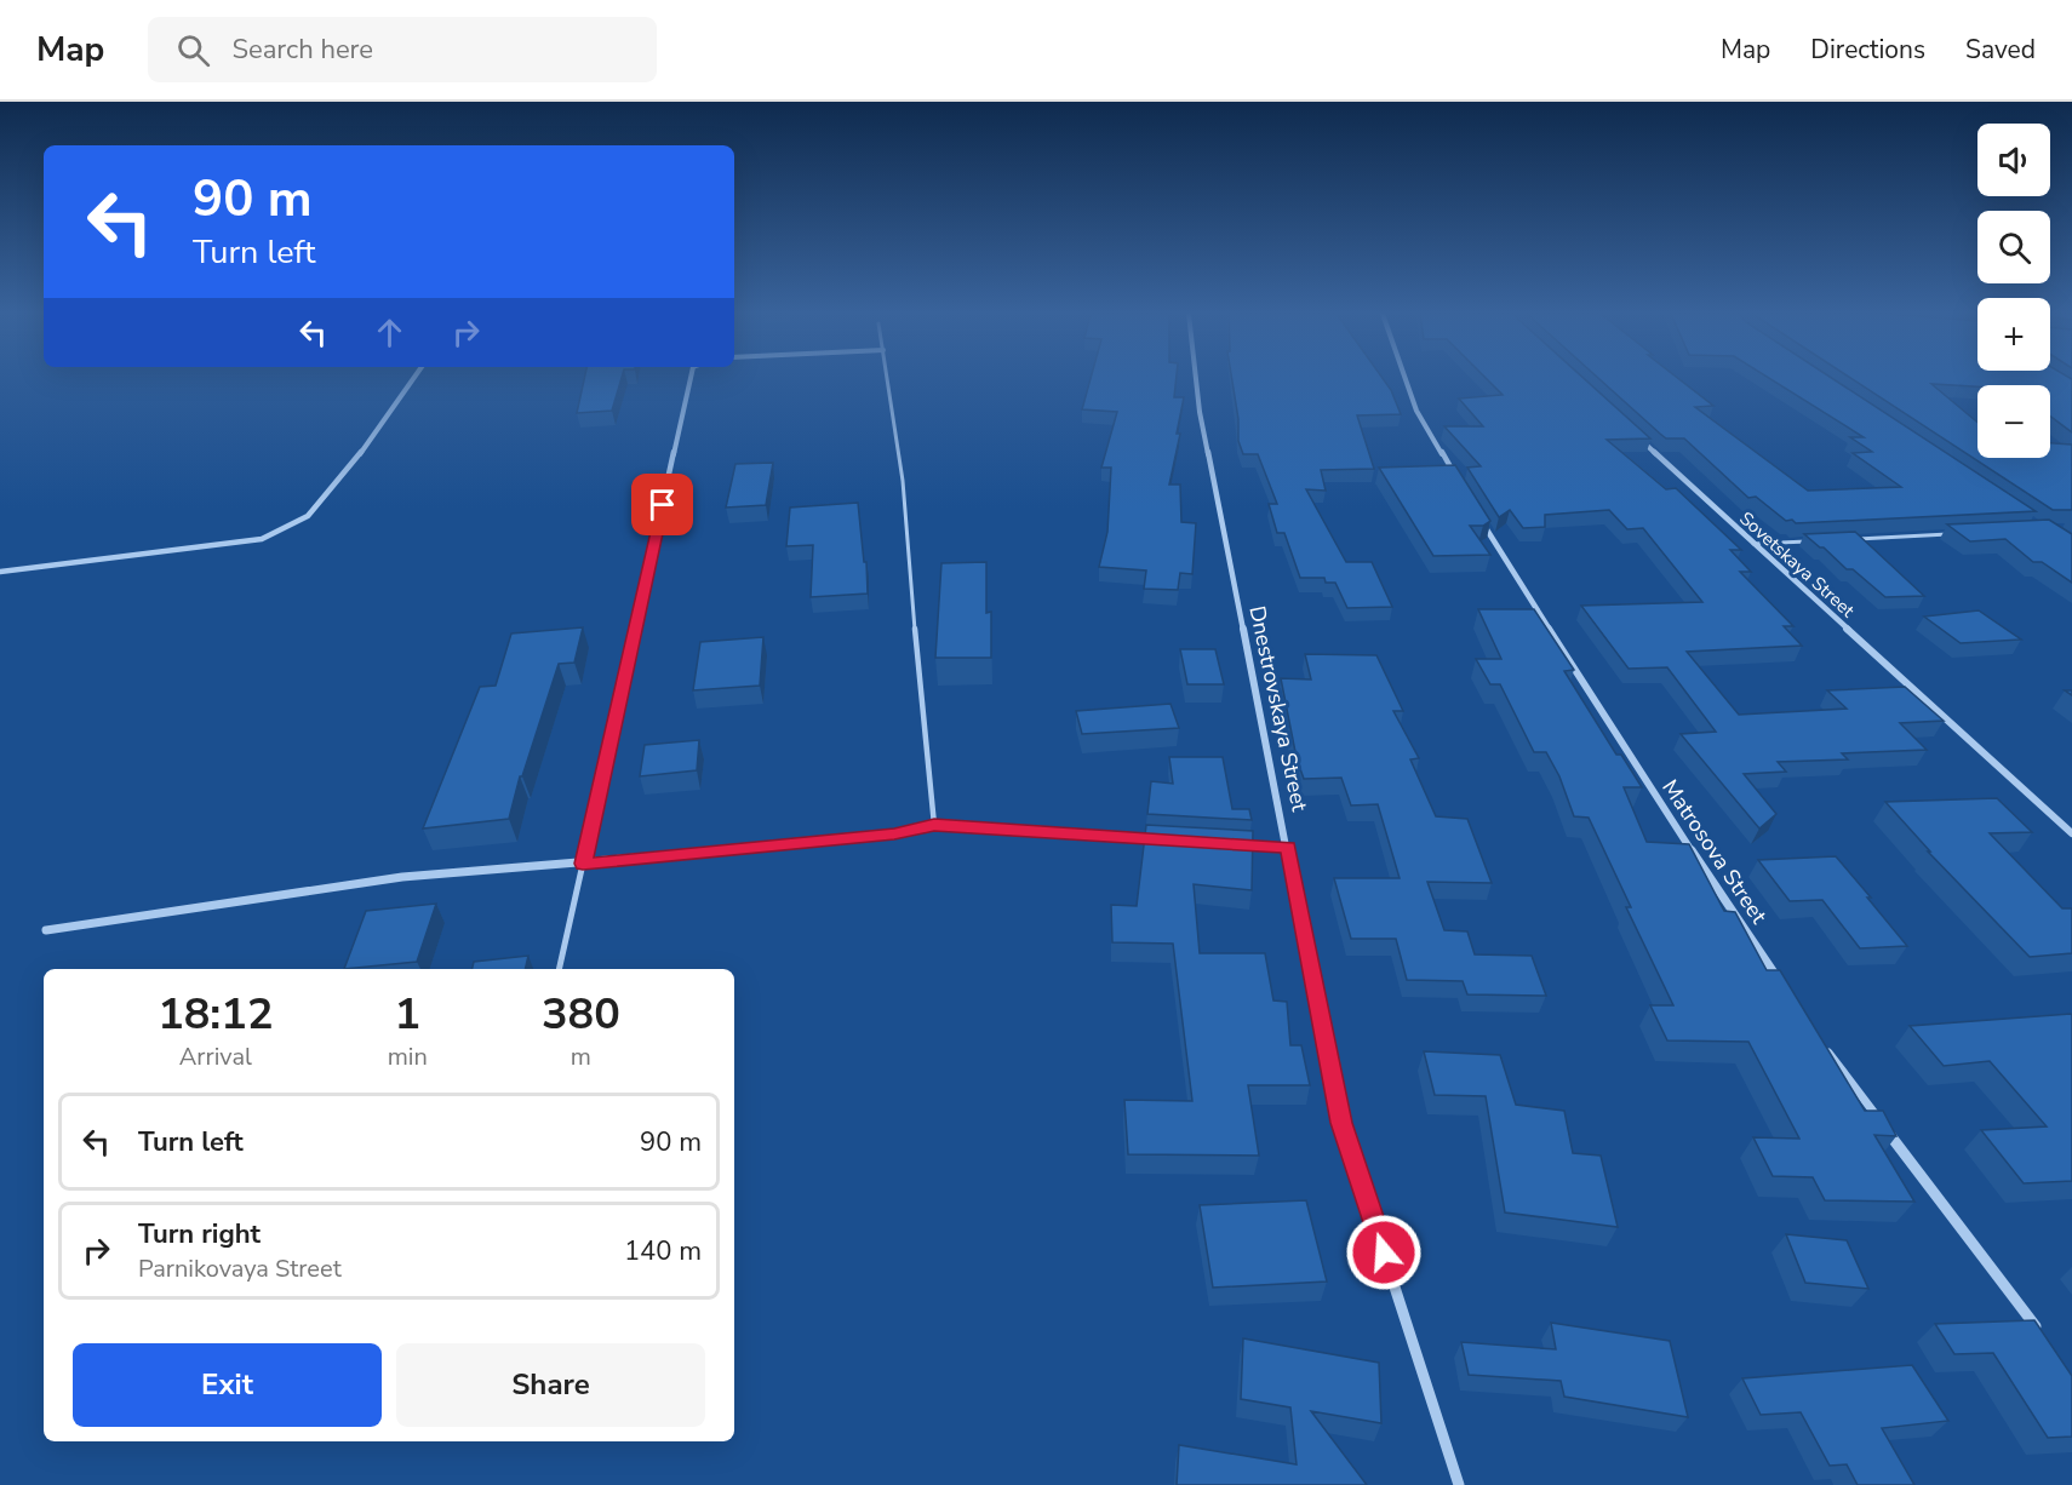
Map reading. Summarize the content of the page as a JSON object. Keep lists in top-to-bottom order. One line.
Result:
{"streets":{"street":["Sovetskaya Street","Dnestrovskaya Street","Matrosova Street"]},"page":{"header":"Map","search":"Search here","nav":["Map","Directions","Saved"],"map_buttons":["+","−"],"turn":["90 m","Turn left"],"eta":["18:12","Arrival","1","min","380","m"],"list":[{"name":"Turn left","value":"90 m"},{"name":"Turn right","note":"Parnikovaya Street","value":"140 m"}],"buttons":["Exit","Share"]}}
